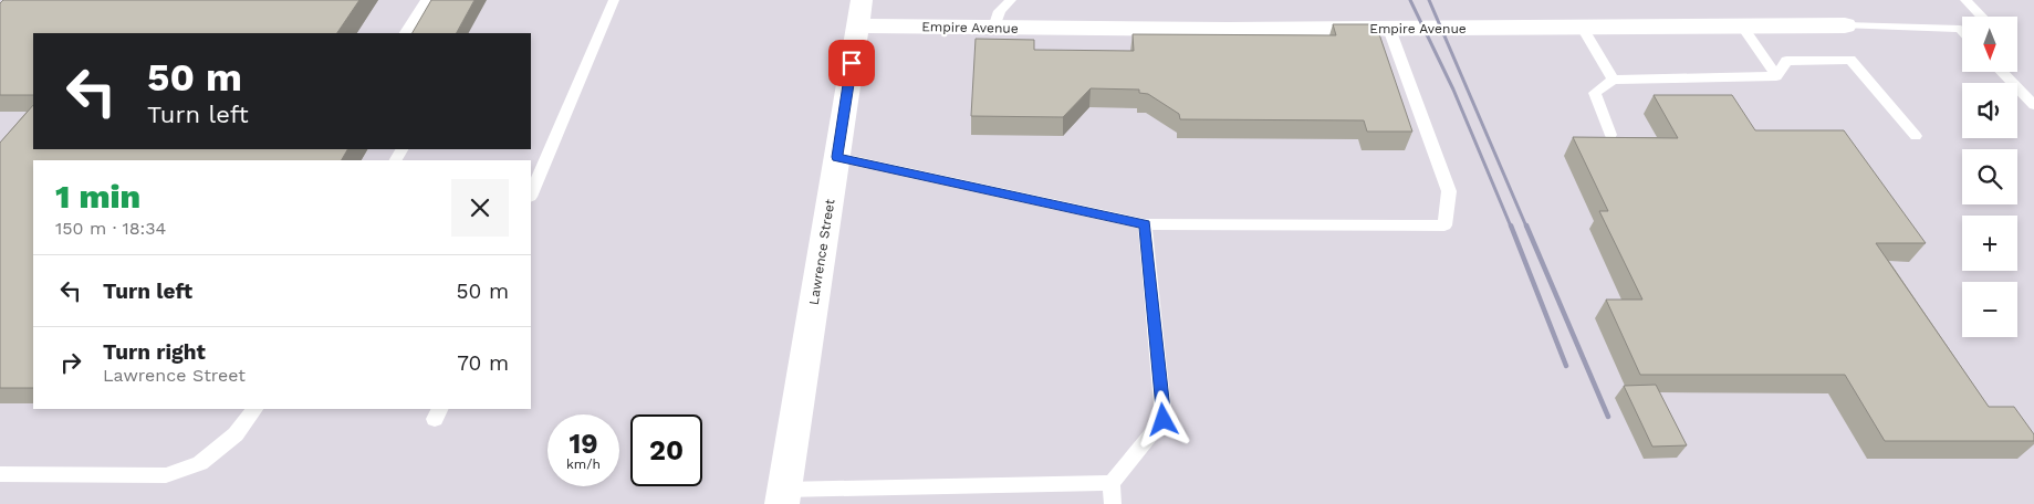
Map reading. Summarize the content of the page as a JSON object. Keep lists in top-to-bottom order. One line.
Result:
{"streets":{"street":["Empire Avenue","Lawrence Street"]},"crossings":[["Empire Avenue","Lawrence Street"]],"north":"bottom","page":{"map_buttons":["+","−"],"turn":["50 m","Turn left"],"heading":["1 min","150 m · 18:34"],"list":[{"name":"Turn left","value":"50 m"},{"name":"Turn right","note":"Lawrence Street","value":"70 m"}],"speed":"19 km/h","limit":"20"}}
